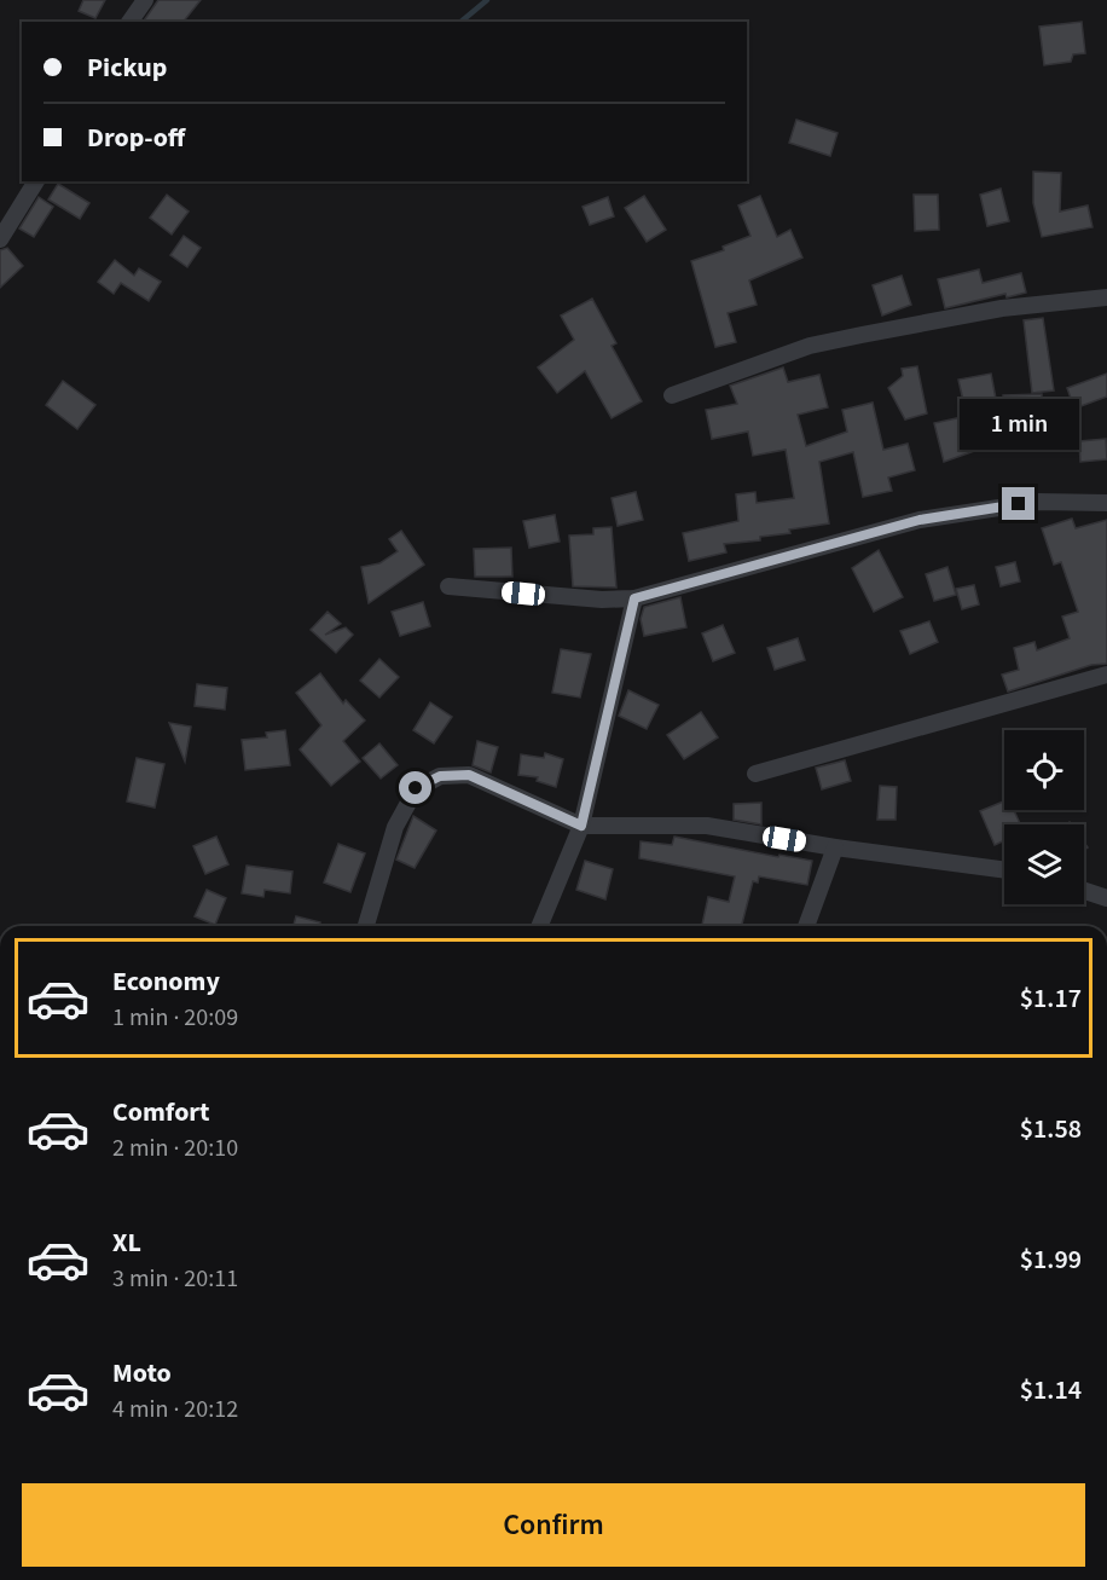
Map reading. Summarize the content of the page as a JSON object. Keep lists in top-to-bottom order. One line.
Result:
{"page":{"banner":["Pickup","Drop-off"],"bubble":"1 min","list":[{"name":"Economy","note":"1 min · 20:09","value":"$1.17"},{"name":"Comfort","note":"2 min · 20:10","value":"$1.58"},{"name":"XL","note":"3 min · 20:11","value":"$1.99"},{"name":"Moto","note":"4 min · 20:12","value":"$1.14"}],"buttons":"Confirm"}}
